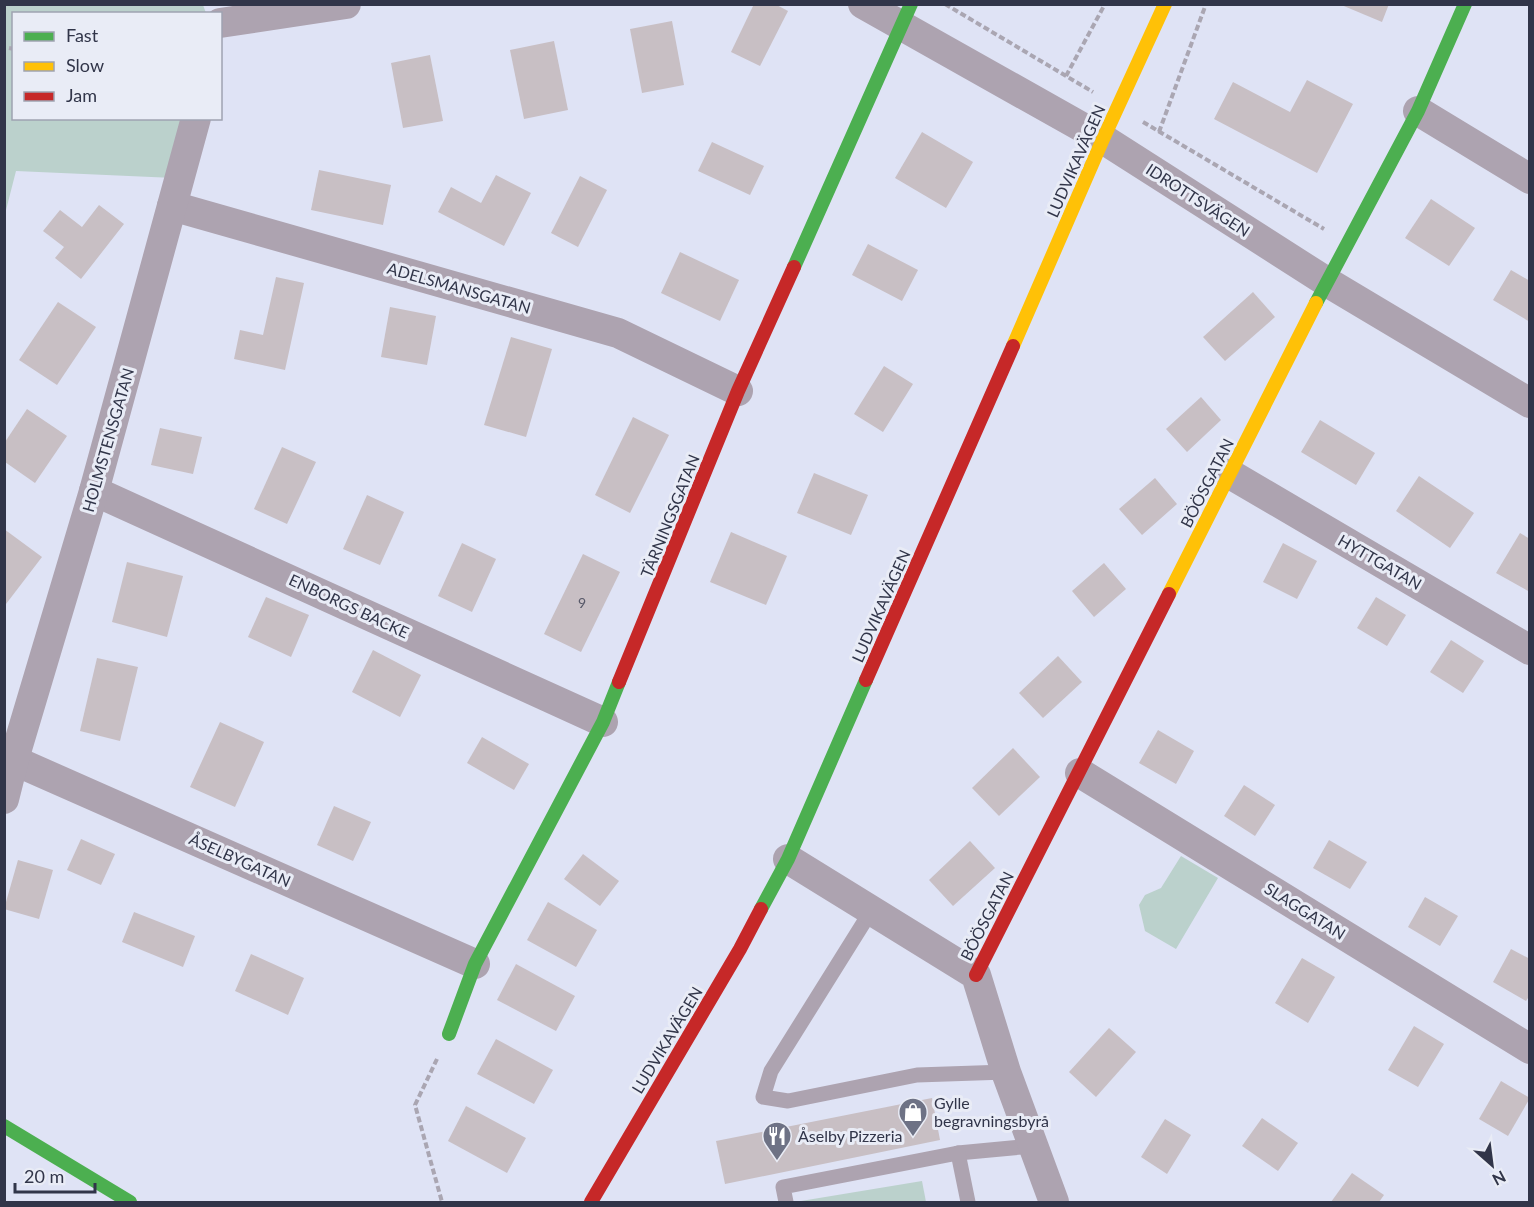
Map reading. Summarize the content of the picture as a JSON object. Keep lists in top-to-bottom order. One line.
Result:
{"streets":{"street":["LUDVIKAVÄGEN","IDROTTSVÄGEN","ADELSMANSGATAN","HOLMSTENSGATAN","BÖÖSGATAN","TÄRNINGSGATAN","HYTTGATAN","ENBORGS BACKE","ÅSELBYGATAN","SLAGGATAN"]},"crossings":[["LUDVIKAVÄGEN","IDROTTSVÄGEN"],["IDROTTSVÄGEN","BÖÖSGATAN"],["IDROTTSVÄGEN","TÄRNINGSGATAN"],["ADELSMANSGATAN","HOLMSTENSGATAN"],["ADELSMANSGATAN","TÄRNINGSGATAN"],["HOLMSTENSGATAN","ENBORGS BACKE"],["HOLMSTENSGATAN","ÅSELBYGATAN"],["BÖÖSGATAN","HYTTGATAN"],["BÖÖSGATAN","SLAGGATAN"],["TÄRNINGSGATAN","ENBORGS BACKE"],["TÄRNINGSGATAN","ÅSELBYGATAN"]],"places":{"shop":["Gylle begravningsbyrå"],"restaurant":["Åselby Pizzeria"]},"house_numbers":["9"],"legend":["Fast","Slow","Jam"],"scale_bar":"20 m","north":"bottom right"}
